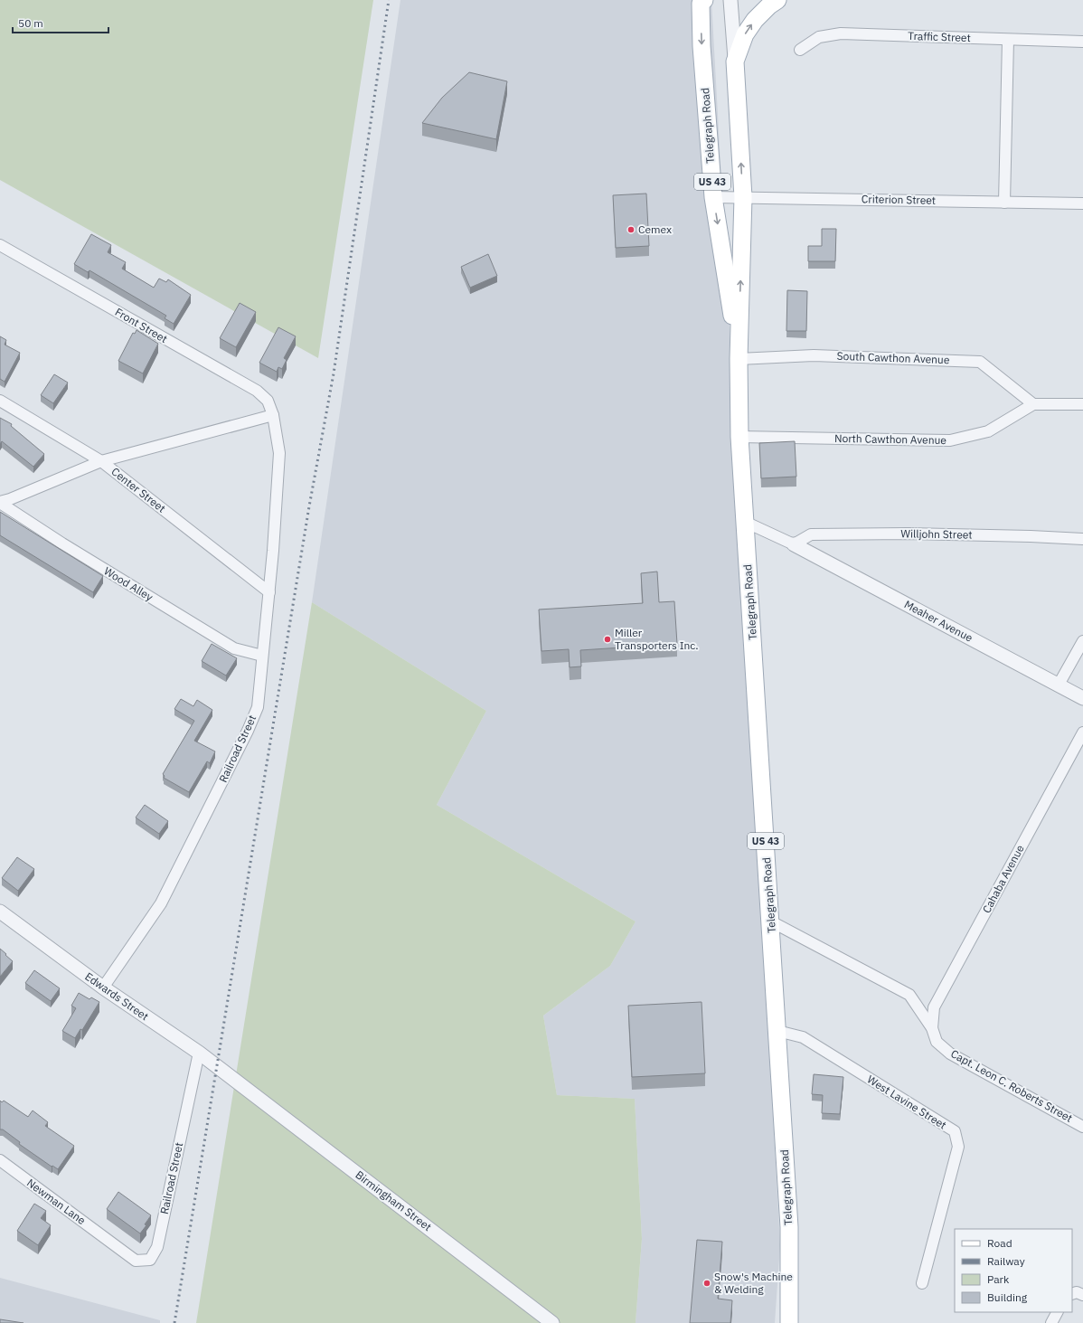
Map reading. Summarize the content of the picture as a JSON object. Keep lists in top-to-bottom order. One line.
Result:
{"streets":{"main road":["Telegraph Road","US 43"],"street":["Traffic Street","Criterion Street","Front Street","South Cawthon Avenue","North Cawthon Avenue","Center Street","Willjohn Street","Wood Alley","Meaher Avenue","Railroad Street","Cahaba Avenue","Edwards Street","Capt. Leon C. Roberts Street","West Lavine Street","Birmingham Street","Newman Lane"]},"crossings":[["Telegraph Road","Criterion Street"],["Telegraph Road","South Cawthon Avenue"],["Telegraph Road","North Cawthon Avenue"],["Telegraph Road","Capt. Leon C. Roberts Street"],["Telegraph Road","West Lavine Street"],["Front Street","Railroad Street"],["South Cawthon Avenue","North Cawthon Avenue"],["Center Street","Railroad Street"],["Willjohn Street","Meaher Avenue"],["Wood Alley","Railroad Street"],["Railroad Street","Edwards Street"],["Railroad Street","Newman Lane"],["Cahaba Avenue","Capt. Leon C. Roberts Street"],["Edwards Street","Birmingham Street"]],"places":["Cemex","Miller Transporters Inc.","Snow's Machine & Welding"],"legend":["Road","Railway","Park","Building"],"scale_bar":"50 m"}
